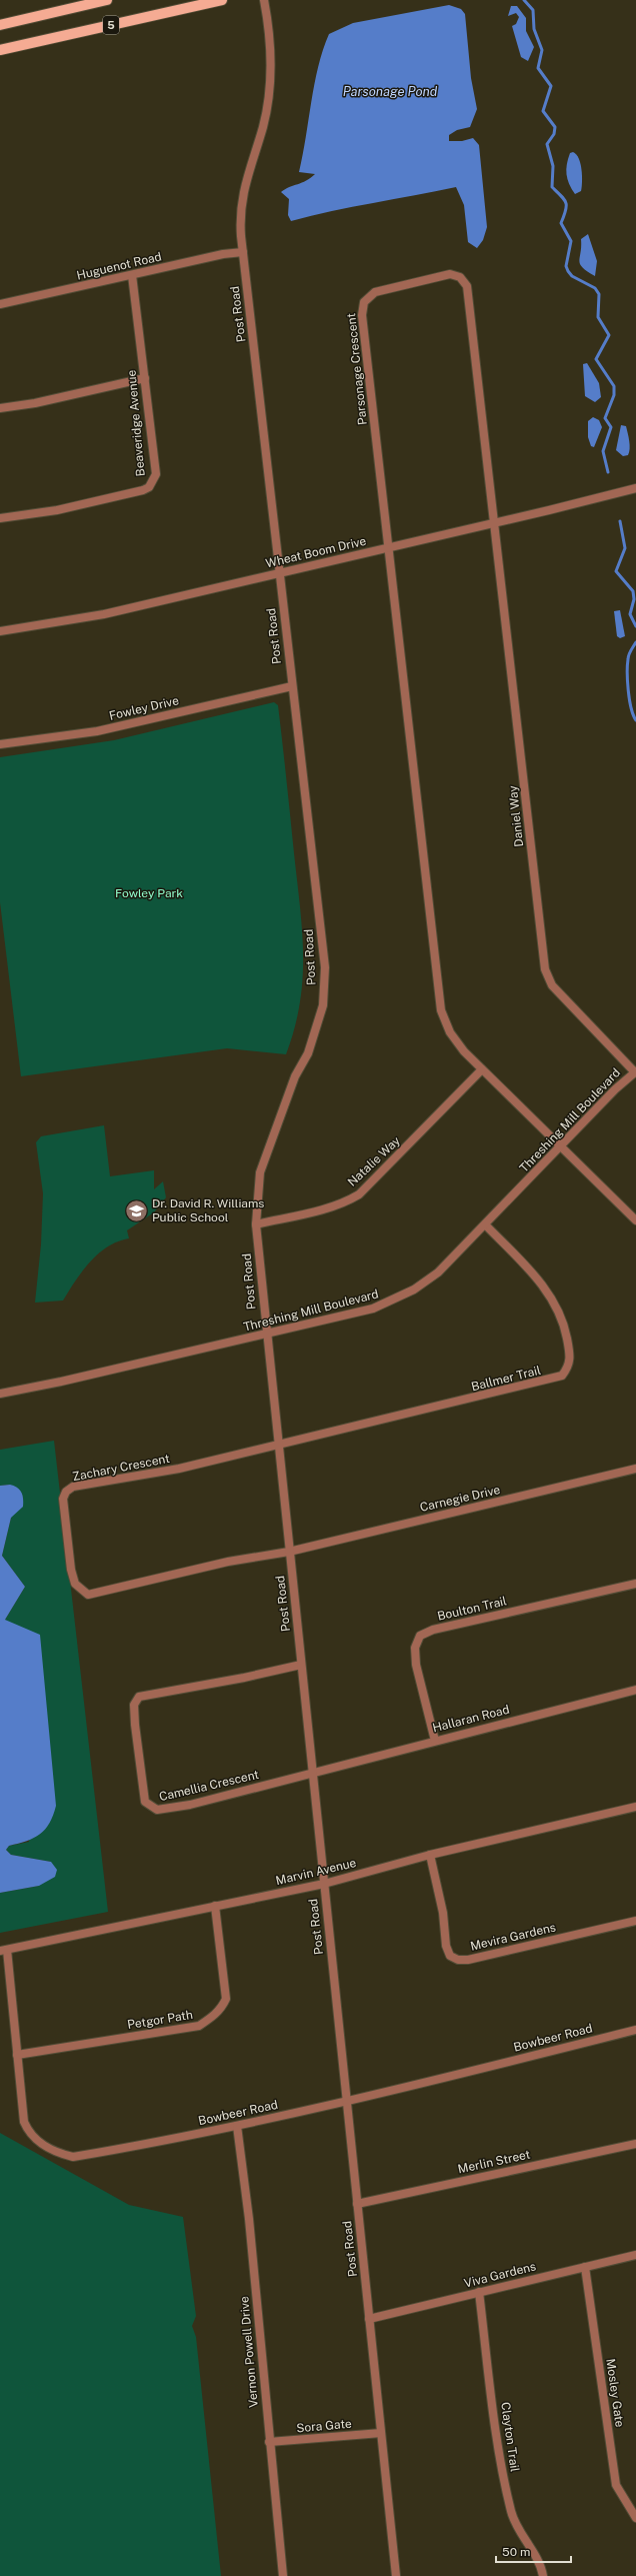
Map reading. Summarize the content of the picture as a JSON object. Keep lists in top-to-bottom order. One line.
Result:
{"streets":{"main road":["5"],"street":["Huguenot Road","Post Road","Parsonage Crescent","Beaveridge Avenue","Wheat Boom Drive","Fowley Drive","Daniel Way","Threshing Mill Boulevard","Natalie Way","Ballmer Trail","Zachary Crescent","Carnegie Drive","Boulton Trail","Hallaran Road","Camellia Crescent","Marvin Avenue","Mevira Gardens","Petgor Path","Bowbeer Road","Merlin Street","Viva Gardens","Vernon Powell Drive","Mosley Gate","Sora Gate","Clayton Trail"]},"crossings":[["Huguenot Road","Post Road"],["Huguenot Road","Beaveridge Avenue"],["Post Road","Wheat Boom Drive"],["Post Road","Fowley Drive"],["Post Road","Threshing Mill Boulevard"],["Post Road","Natalie Way"],["Post Road","Ballmer Trail"],["Post Road","Zachary Crescent"],["Post Road","Carnegie Drive"],["Post Road","Hallaran Road"],["Post Road","Camellia Crescent"],["Post Road","Marvin Avenue"],["Post Road","Bowbeer Road"],["Post Road","Merlin Street"],["Post Road","Viva Gardens"],["Post Road","Sora Gate"],["Parsonage Crescent","Wheat Boom Drive"],["Parsonage Crescent","Daniel Way"],["Parsonage Crescent","Threshing Mill Boulevard"],["Parsonage Crescent","Natalie Way"],["Wheat Boom Drive","Daniel Way"],["Daniel Way","Threshing Mill Boulevard"],["Threshing Mill Boulevard","Ballmer Trail"],["Ballmer Trail","Zachary Crescent"],["Zachary Crescent","Carnegie Drive"],["Boulton Trail","Hallaran Road"],["Hallaran Road","Camellia Crescent"],["Marvin Avenue","Mevira Gardens"],["Marvin Avenue","Petgor Path"],["Marvin Avenue","Bowbeer Road"],["Petgor Path","Bowbeer Road"],["Bowbeer Road","Vernon Powell Drive"],["Viva Gardens","Mosley Gate"],["Viva Gardens","Clayton Trail"],["Vernon Powell Drive","Sora Gate"]],"water":["Parsonage Pond"],"parks":["Fowley Park"],"places":{"school or university":["Dr. David R. Williams Public School"]},"scale_bar":"50 m"}
